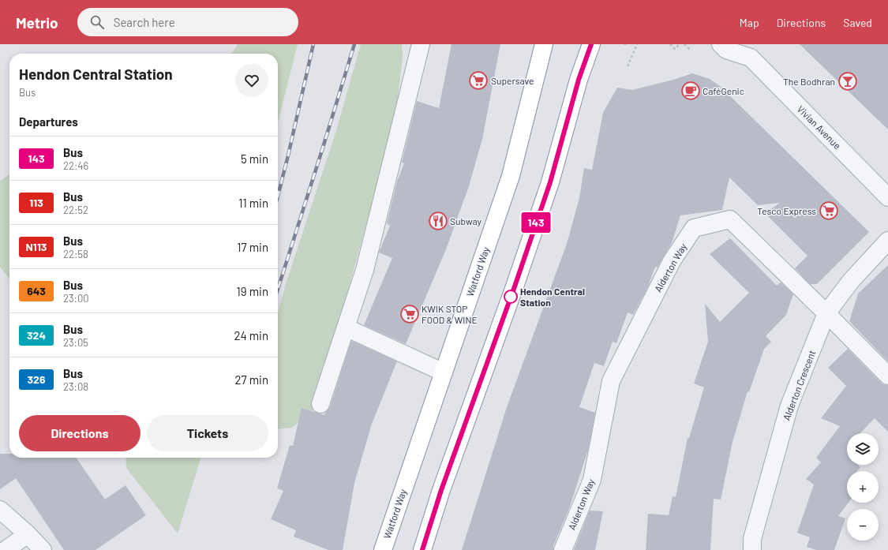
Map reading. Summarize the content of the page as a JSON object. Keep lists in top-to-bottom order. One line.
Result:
{"streets":{"highway":["Watford Way"],"street":["Vivian Avenue","Alderton Way","Alderton Crescent"]},"crossings":[["Alderton Way","Alderton Crescent"]],"places":{"supermarket":["Supersave","Tesco Express","KWIK STOP FOOD & WINE"],"bar":["The Bodhran"],"cafe":["CaféGenic"],"restaurant":["Subway"],"other":["Hendon Central Station"]},"lines":["bus line 143"],"page":{"header":"Metrio","search":"Search here","nav":["Map","Directions","Saved"],"on_map":"143","heading":[["Hendon Central Station","Bus"],"Departures"],"list":[{"mark":"143","name":"Bus","note":"22:46","value":"5 min"},{"mark":"113","name":"Bus","note":"22:52","value":"11 min"},{"mark":"N113","name":"Bus","note":"22:58","value":"17 min"},{"mark":"643","name":"Bus","note":"23:00","value":"19 min"},{"mark":"324","name":"Bus","note":"23:05","value":"24 min"},{"mark":"326","name":"Bus","note":"23:08","value":"27 min"}],"buttons":["Directions","Tickets"],"map_buttons":["+","−"]}}
